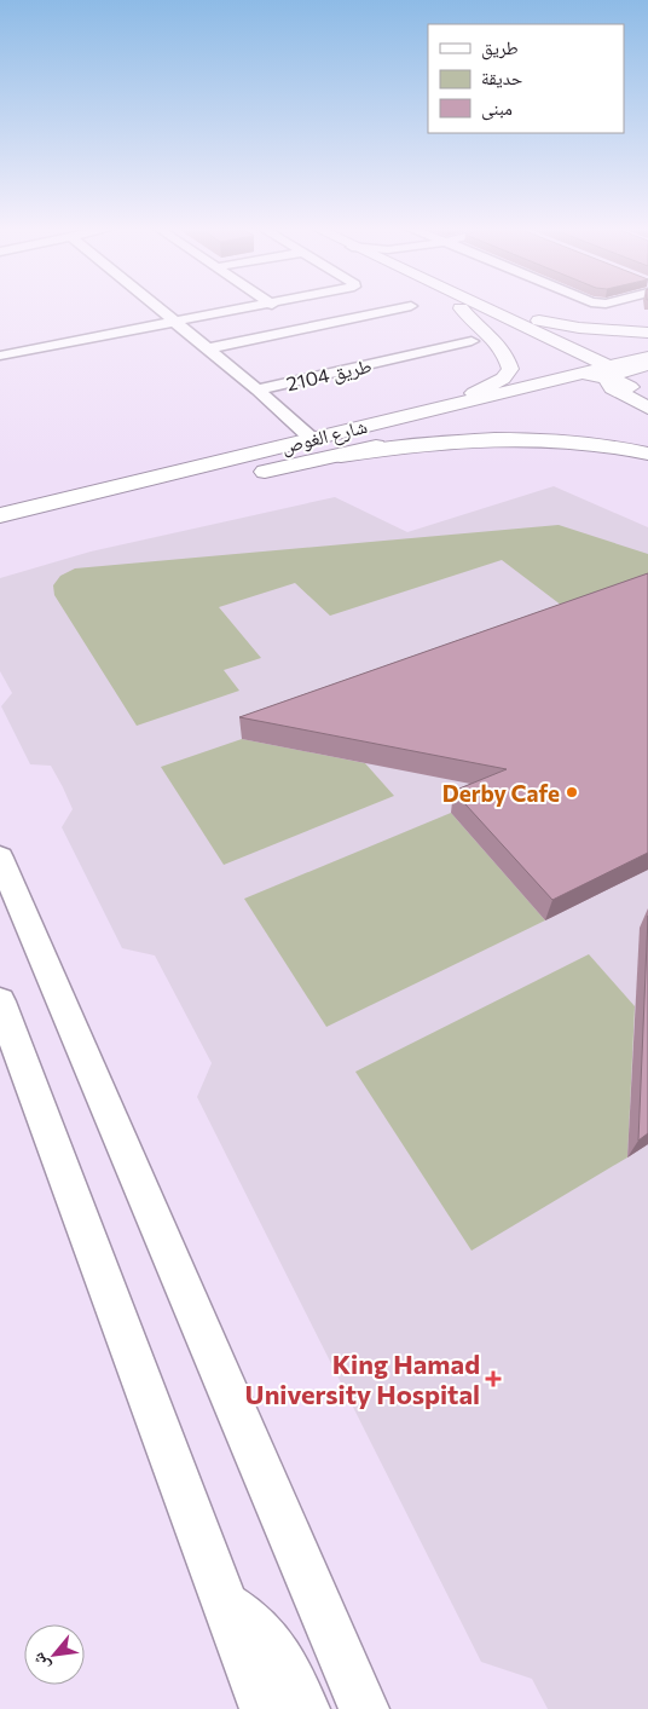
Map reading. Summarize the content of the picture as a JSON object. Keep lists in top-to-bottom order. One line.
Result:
{"streets":{"main road":["شارع الغوص"],"street":["طريق 2104"]},"crossings":[["طريق 2104","شارع الغوص"]],"places":{"other":["Derby Cafe"],"health":["King Hamad University Hospital"]},"legend":["طريق","حديقة","مبنى"],"north":"bottom left"}
